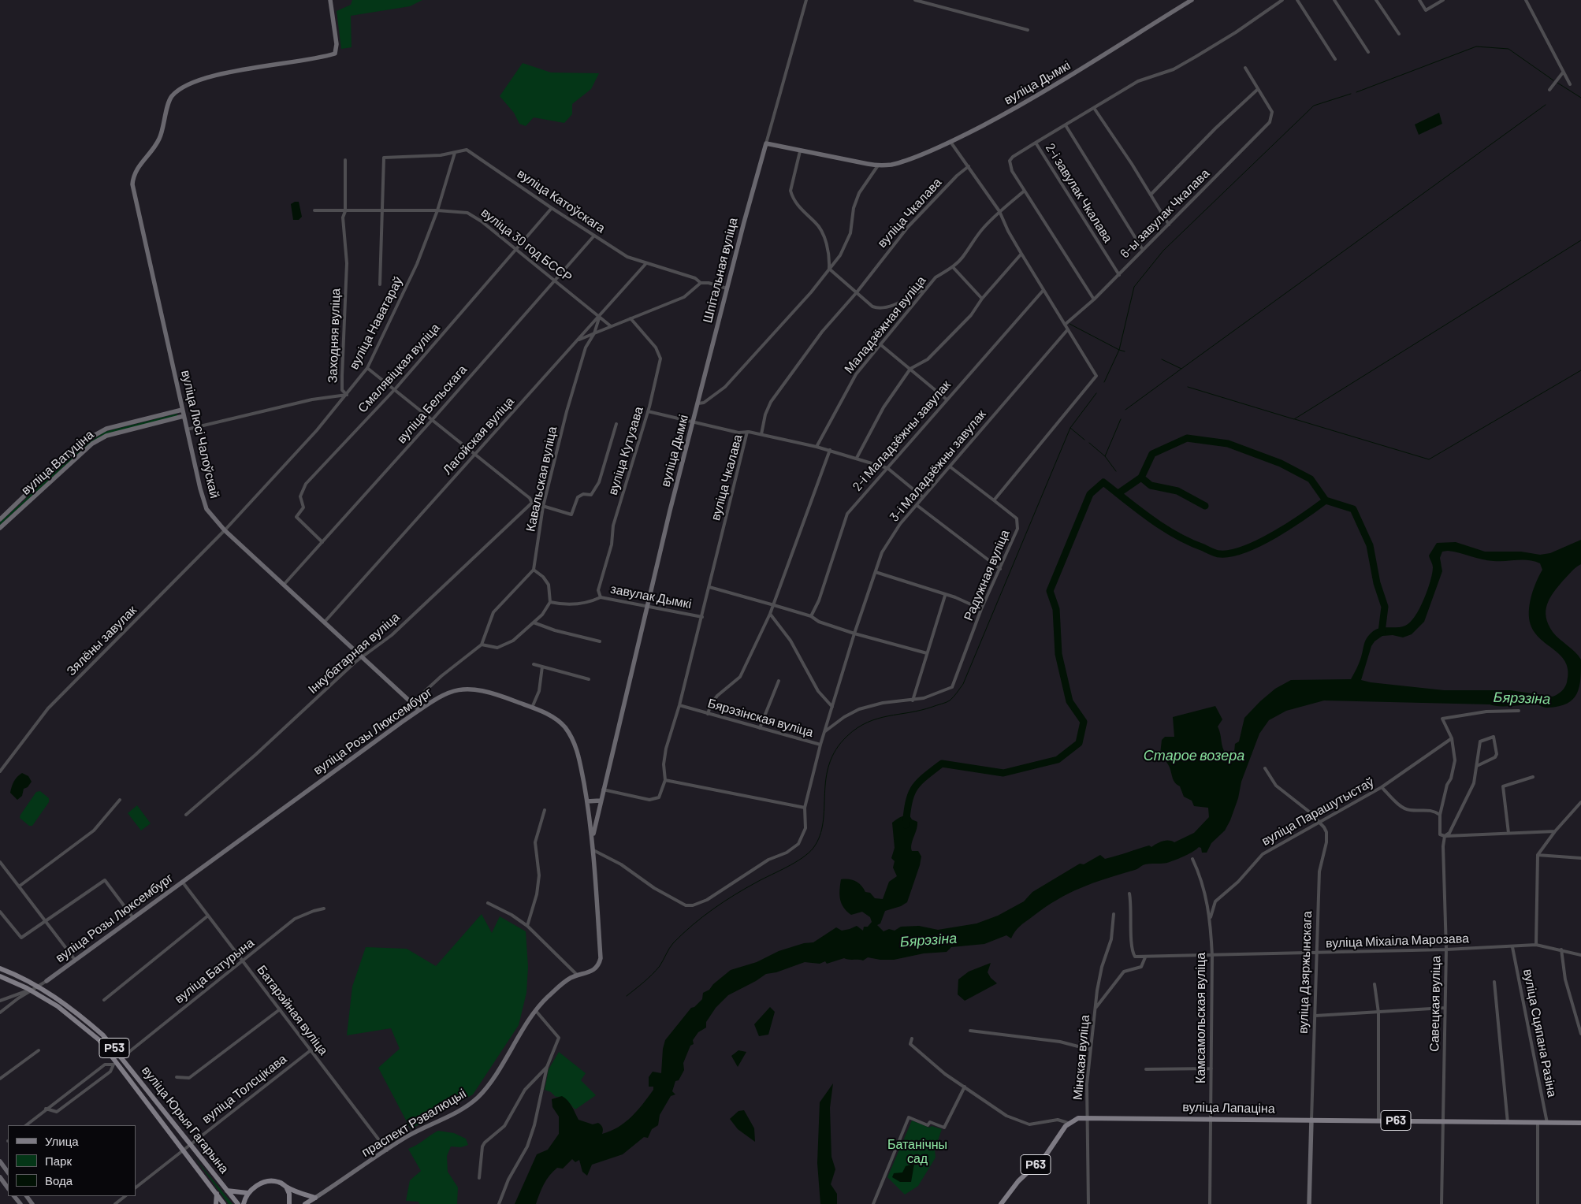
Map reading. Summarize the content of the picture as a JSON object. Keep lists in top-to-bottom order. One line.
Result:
{"streets":{"main road":["Р53","вуліца Лапаціна","вуліца Юрыя Гагарына","Р63","праспект Рэвалюцыі"],"street":["вуліца Дымкі","2-і завулак Чкалава","вуліца Катоўскага","вуліца Чкалава","6-ы завулак Чкалава","вуліца 30 год БССР","Шпітальная вуліца","вуліца Наватараў","Маладзёжная вуліца","Заходняя вуліца","Смалявіцкая вуліца","вуліца Бельскага","вуліца Люсі Чалоўскай","Лагойская вуліца","2-і Маладзёжны завулак","вуліца Кутузава","вуліца Ватуціна","3-і Маладзёжны завулак","Кавальская вуліца","Радужная вуліца","завулак Дымкі","Зялёны завулак","Інкубатарная вуліца","Бярэзінская вуліца","вуліца Розы Люксембург","вуліца Парашутыстаў","вуліца Міхаіла Марозава","вуліца Батурына","вуліца Дзяржынскага","Савецкая вуліца","Батарэйная вуліца","Камсамольская вуліца","вуліца Сцяпана Разіна","Мінская вуліца","вуліца Толсцікава"]},"crossings":[["вуліца Дымкі","Шпітальная вуліца"],["вуліца Дымкі","завулак Дымкі"],["вуліца Дымкі","вуліца Розы Люксембург"],["2-і завулак Чкалава","6-ы завулак Чкалава"],["вуліца Катоўскага","вуліца 30 год БССР"],["вуліца Катоўскага","Шпітальная вуліца"],["вуліца Катоўскага","вуліца Наватараў"],["вуліца Катоўскага","Смалявіцкая вуліца"],["вуліца Катоўскага","вуліца Бельскага"],["вуліца Катоўскага","Лагойская вуліца"],["вуліца Чкалава","завулак Дымкі"],["вуліца Чкалава","Бярэзінская вуліца"],["вуліца 30 год БССР","вуліца Наватараў"],["вуліца 30 год БССР","Заходняя вуліца"],["вуліца 30 год БССР","Смалявіцкая вуліца"],["вуліца 30 год БССР","вуліца Бельскага"],["вуліца 30 год БССР","Лагойская вуліца"],["вуліца 30 год БССР","Кавальская вуліца"],["вуліца Наватараў","Заходняя вуліца"],["вуліца Наватараў","вуліца Люсі Чалоўскай"],["вуліца Наватараў","Зялёны завулак"],["Заходняя вуліца","вуліца Люсі Чалоўскай"],["Смалявіцкая вуліца","вуліца Бельскага"],["вуліца Бельскага","вуліца Люсі Чалоўскай"],["вуліца Люсі Чалоўскай","Лагойская вуліца"],["вуліца Люсі Чалоўскай","вуліца Ватуціна"],["вуліца Люсі Чалоўскай","Зялёны завулак"],["вуліца Люсі Чалоўскай","Інкубатарная вуліца"],["вуліца Люсі Чалоўскай","вуліца Розы Люксембург"],["Лагойская вуліца","Кавальская вуліца"],["вуліца Кутузава","завулак Дымкі"],["3-і Маладзёжны завулак","Радужная вуліца"],["3-і Маладзёжны завулак","Бярэзінская вуліца"],["Бярэзінская вуліца","вуліца Розы Люксембург"],["вуліца Розы Люксембург","Батарэйная вуліца"],["вуліца Розы Люксембург","вуліца Юрыя Гагарына"],["вуліца Розы Люксембург","праспект Рэвалюцыі"],["вуліца Парашутыстаў","вуліца Дзяржынскага"],["вуліца Парашутыстаў","Савецкая вуліца"],["вуліца Парашутыстаў","Камсамольская вуліца"],["вуліца Міхаіла Марозава","вуліца Дзяржынскага"],["вуліца Міхаіла Марозава","Савецкая вуліца"],["вуліца Міхаіла Марозава","Камсамольская вуліца"],["вуліца Міхаіла Марозава","вуліца Сцяпана Разіна"],["вуліца Батурына","Батарэйная вуліца"],["вуліца Батурына","вуліца Юрыя Гагарына"],["вуліца Дзяржынскага","вуліца Лапаціна"],["Савецкая вуліца","вуліца Лапаціна"],["Батарэйная вуліца","вуліца Толсцікава"],["Батарэйная вуліца","праспект Рэвалюцыі"],["Камсамольская вуліца","вуліца Лапаціна"],["вуліца Сцяпана Разіна","вуліца Лапаціна"],["Мінская вуліца","вуліца Лапаціна"],["вуліца Толсцікава","вуліца Юрыя Гагарына"],["вуліца Лапаціна","Р63"]],"water":["Бярэзіна","Старое возера"],"parks":["Батанічны сад"],"legend":["Улица","Парк","Вода"]}
